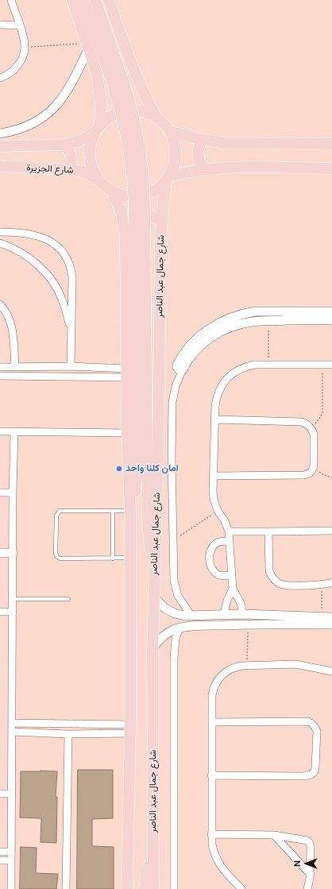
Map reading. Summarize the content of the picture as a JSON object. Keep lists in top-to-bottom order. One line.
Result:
{"streets":{"main road":["شارع الجزيرة","شارع جمال عبد الناصر"]},"crossings":[["شارع الجزيرة","شارع جمال عبد الناصر"]],"places":["امان كلنا واحد"],"north":"left"}
